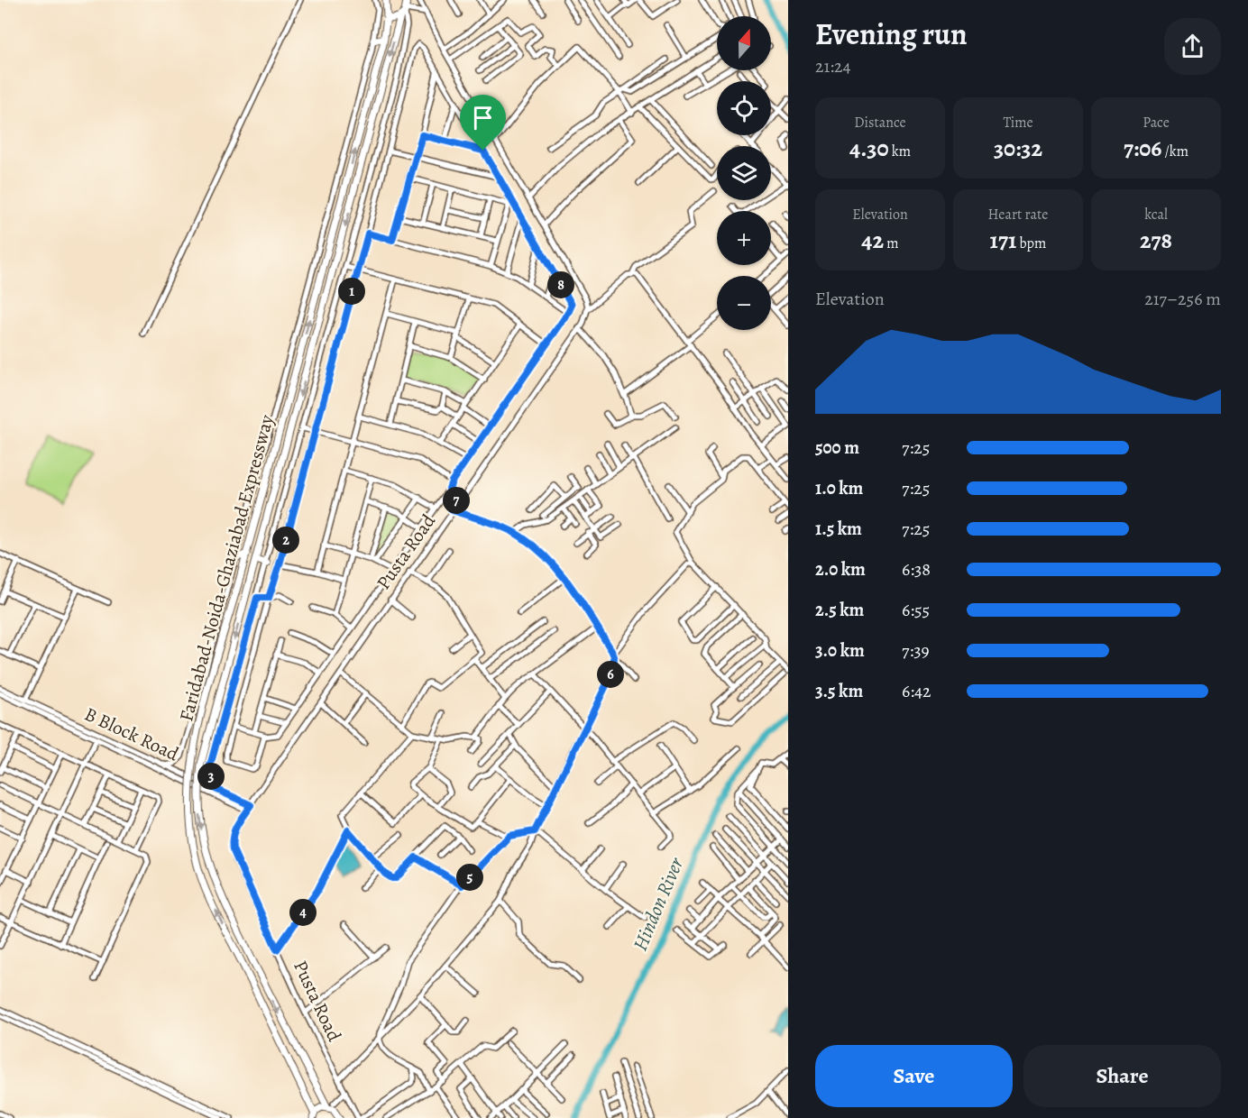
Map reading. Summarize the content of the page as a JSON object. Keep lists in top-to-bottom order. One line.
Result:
{"streets":{"main road":["Faridabad-Noida-Ghaziabad Expressway"],"street":["Pusta Road","B Block Road"]},"crossings":[["Pusta Road","B Block Road"]],"water":["Hindon River"],"north":"top","page":{"heading":["Evening run","21:24"],"map_buttons":["+","−"],"stats":[["Distance","4.30 km"],["Time","30:32"],["Pace","7:06 /km"],["Elevation","42 m"],["Heart rate","171 bpm"],["kcal","278"]],"pins":["8","1","7","2","6","3","5","4"],"chart":["Elevation","217–256 m"],"list":[{"name":"500 m","note":"7:25"},{"name":"1.0 km","note":"7:25"},{"name":"1.5 km","note":"7:25"},{"name":"2.0 km","note":"6:38"},{"name":"2.5 km","note":"6:55"},{"name":"3.0 km","note":"7:39"},{"name":"3.5 km","note":"6:42"}],"buttons":["Save","Share"]}}
